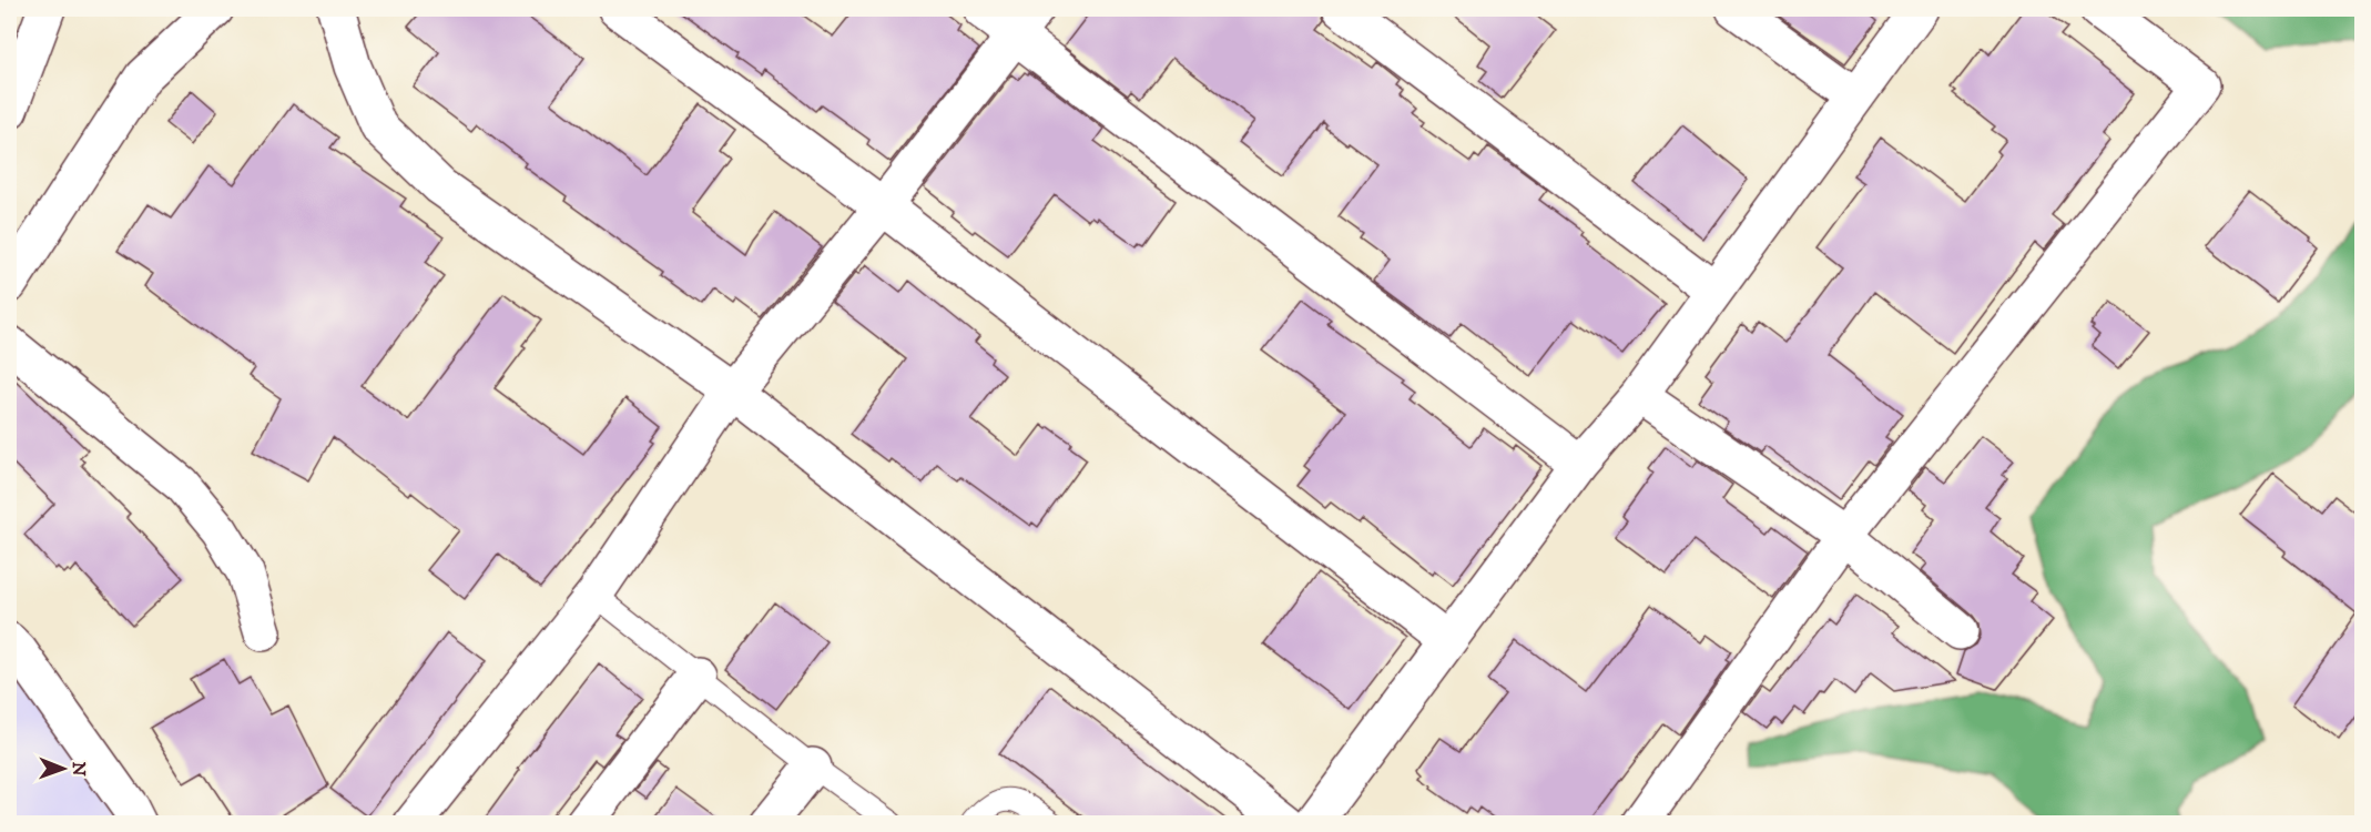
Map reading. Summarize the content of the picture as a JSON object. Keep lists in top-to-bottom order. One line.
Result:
{"north":"right"}
